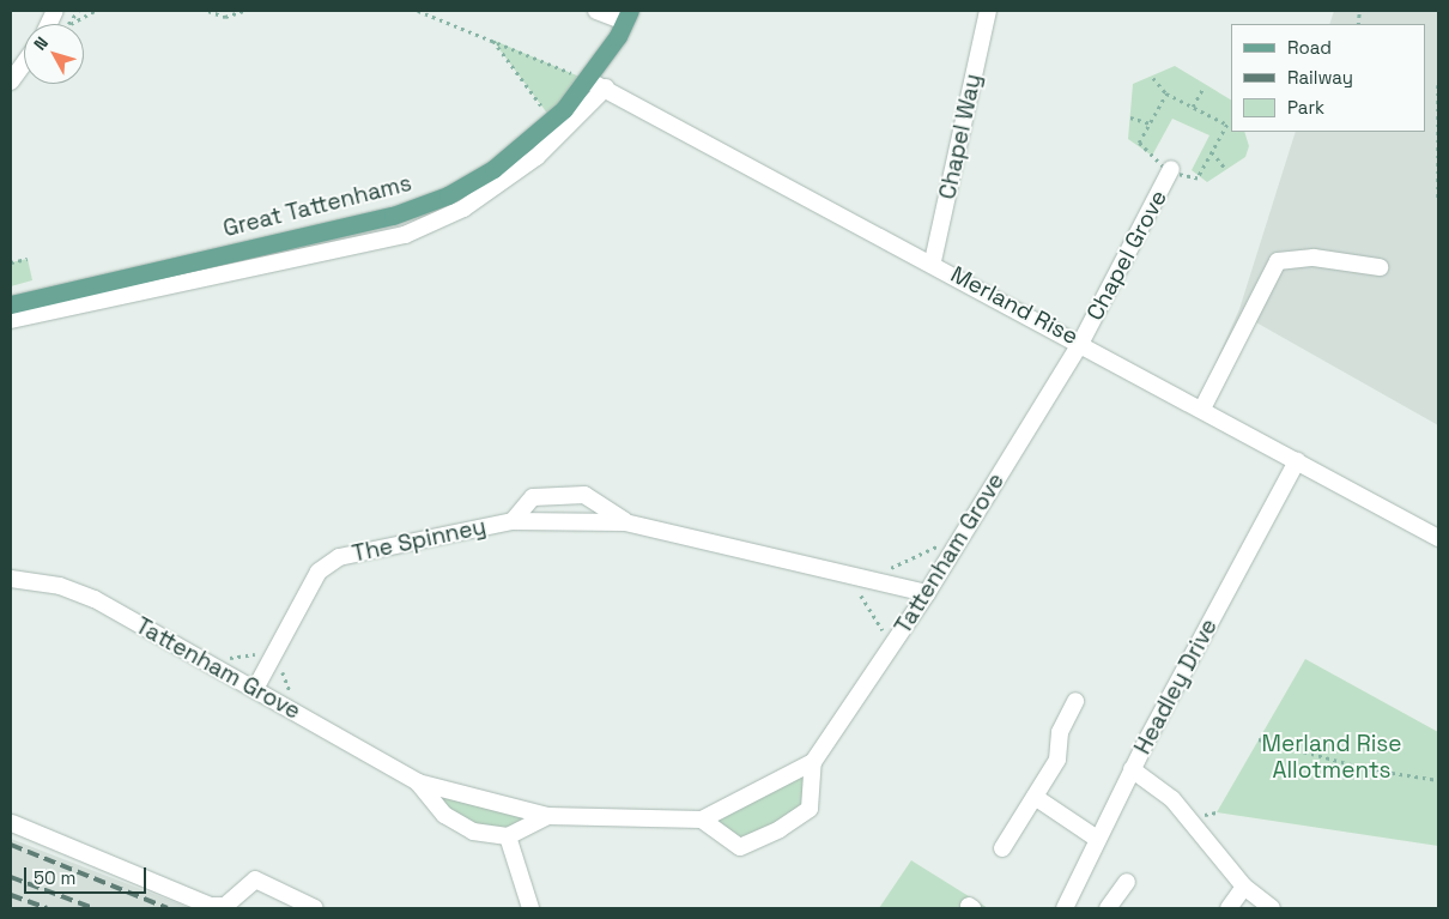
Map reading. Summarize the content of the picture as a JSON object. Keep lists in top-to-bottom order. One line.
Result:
{"streets":{"main road":["Great Tattenhams"],"street":["Chapel Way","Chapel Grove","Merland Rise","The Spinney","Tattenham Grove","Headley Drive"]},"crossings":[["Chapel Way","Merland Rise"],["Great Tattenhams","Merland Rise"],["Chapel Grove","Merland Rise"],["Chapel Grove","Tattenham Grove"],["Merland Rise","Tattenham Grove"],["Merland Rise","Headley Drive"],["The Spinney","Tattenham Grove"]],"parks":["Merland Rise Allotments"],"legend":["Road","Railway","Park"],"scale_bar":"50 m","north":"top left"}
